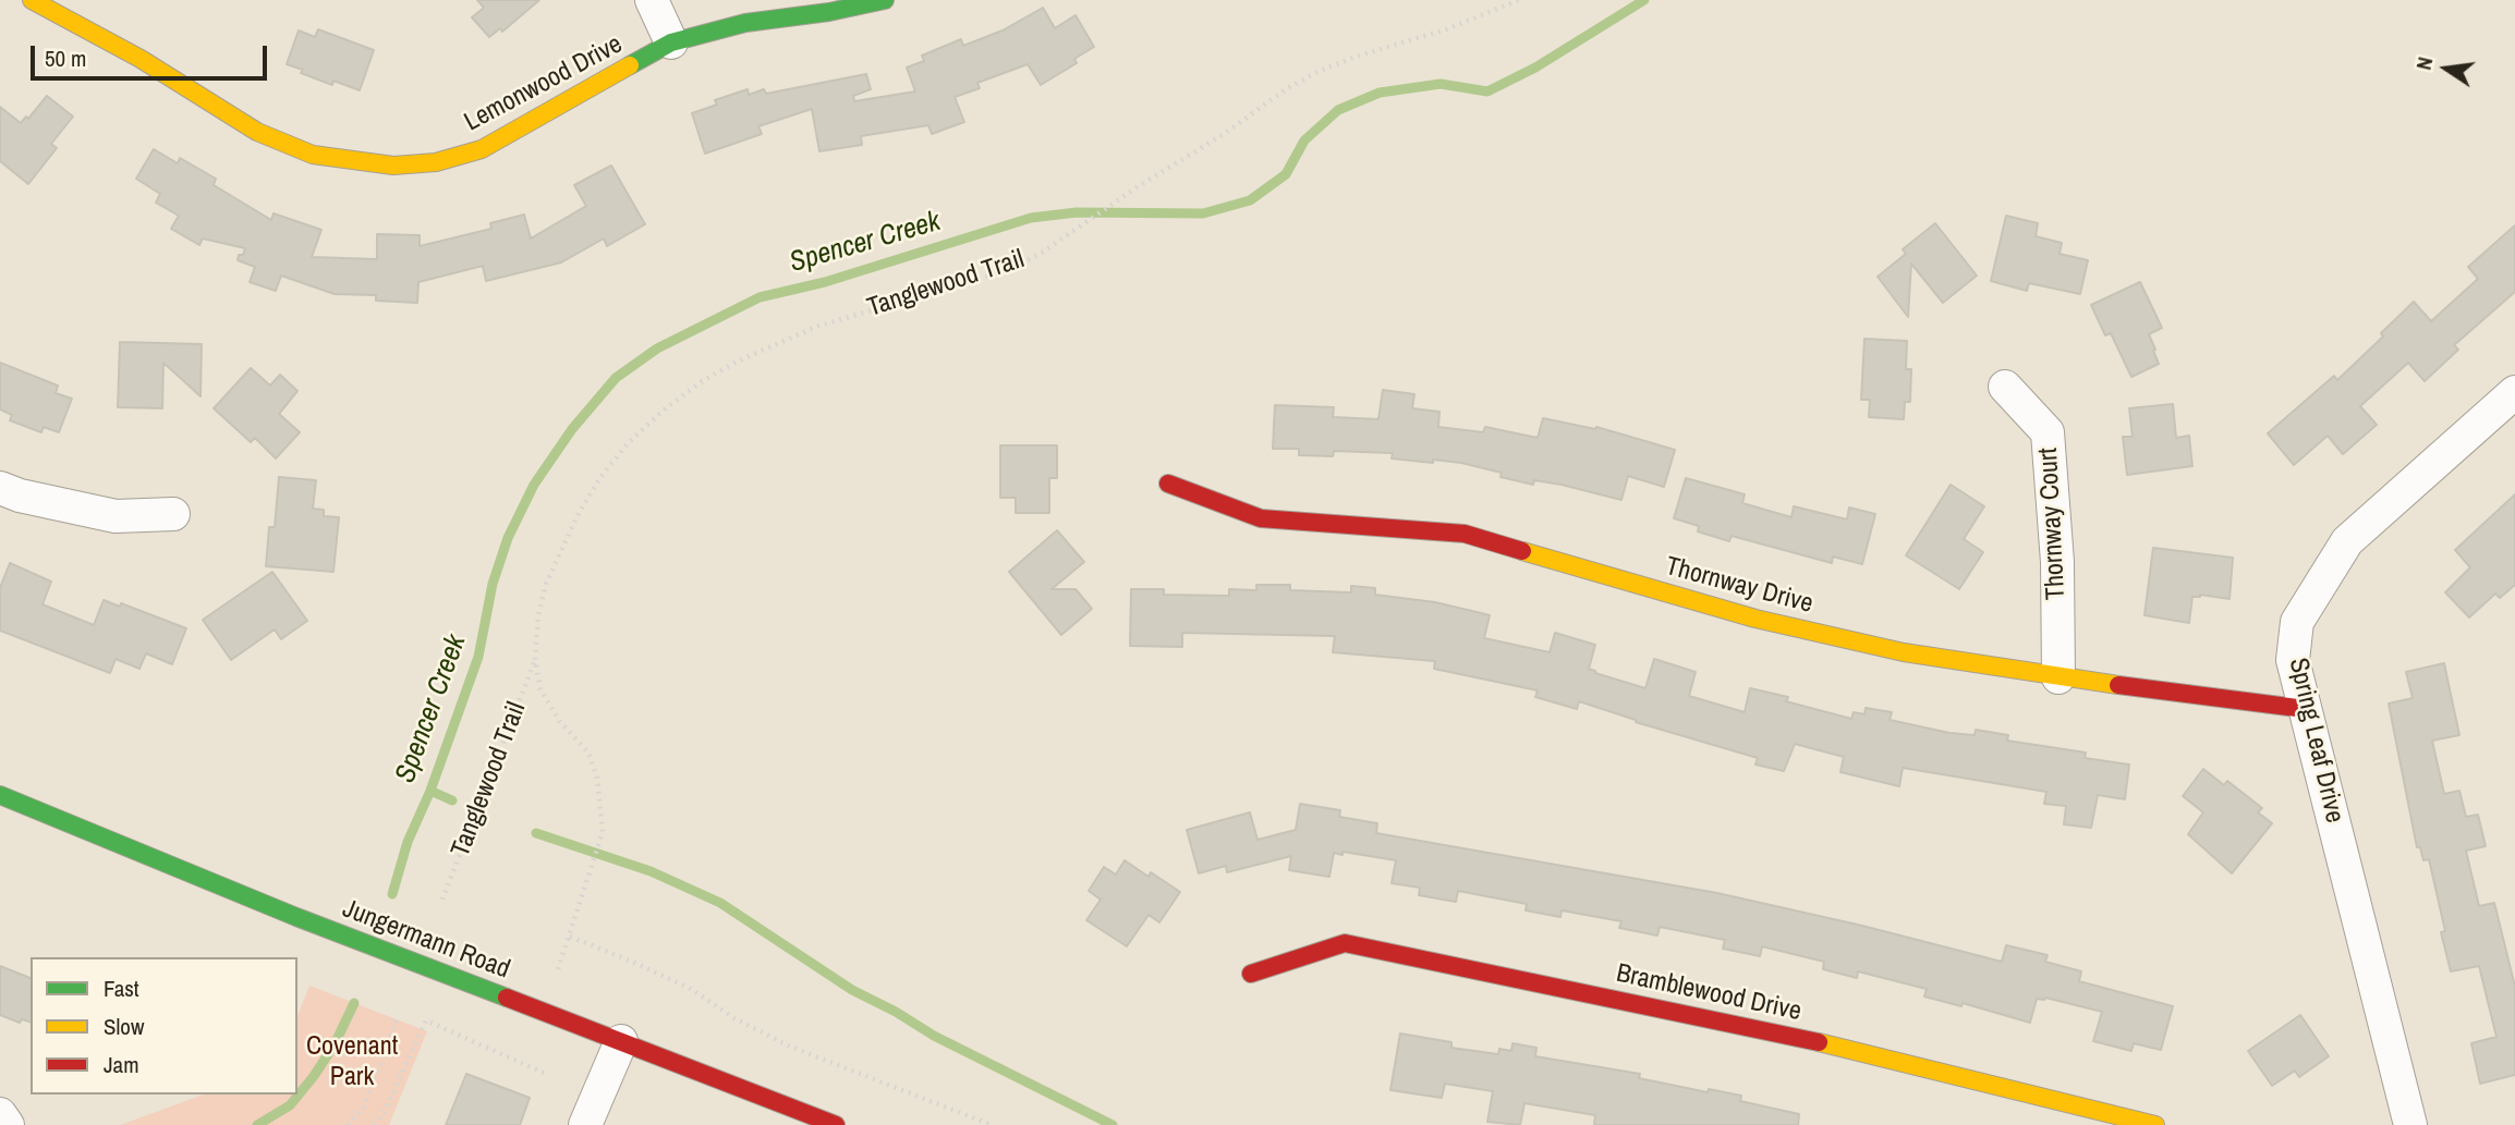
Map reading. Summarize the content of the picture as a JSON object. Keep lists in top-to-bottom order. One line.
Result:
{"streets":{"street":["Lemonwood Drive","Thornway Court","Thornway Drive","Spring Leaf Drive","Jungermann Road","Bramblewood Drive"],"path":["Tanglewood Trail"]},"crossings":[["Thornway Court","Thornway Drive"],["Thornway Drive","Spring Leaf Drive"]],"water":["Spencer Creek"],"parks":["Covenant Park"],"legend":["Fast","Slow","Jam"],"scale_bar":"50 m","north":"left"}
